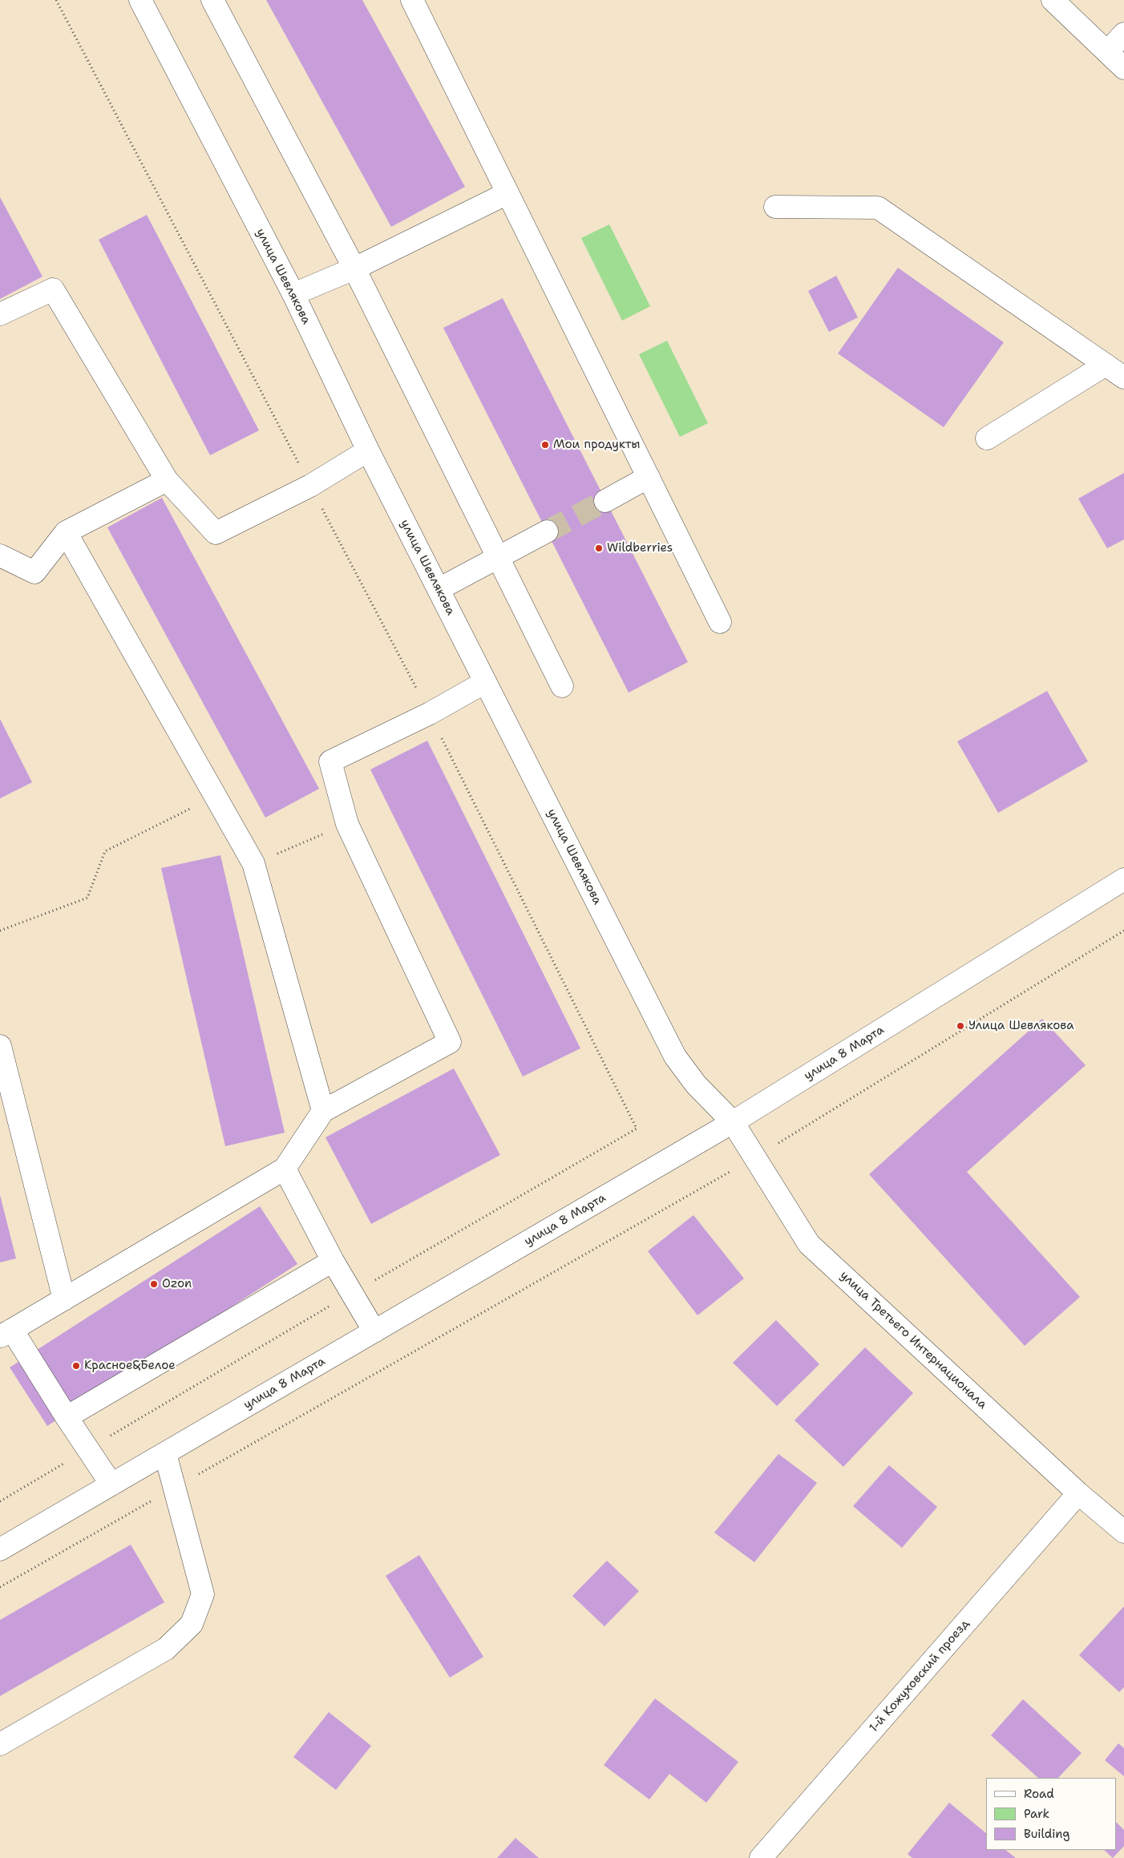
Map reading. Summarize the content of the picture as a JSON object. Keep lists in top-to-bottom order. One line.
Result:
{"streets":{"street":["улица Шевлякова","улица 8 Марта","улица Третьего Интернационала","1-й Кожуховский проезд"]},"crossings":[["улица Шевлякова","улица 8 Марта"],["улица Шевлякова","улица Третьего Интернационала"],["улица 8 Марта","улица Третьего Интернационала"],["улица Третьего Интернационала","1-й Кожуховский проезд"]],"places":["Мои продукты","Wildberries","Улица Шевлякова","Ozon","Красное&Белое"],"legend":["Road","Park","Building"]}
